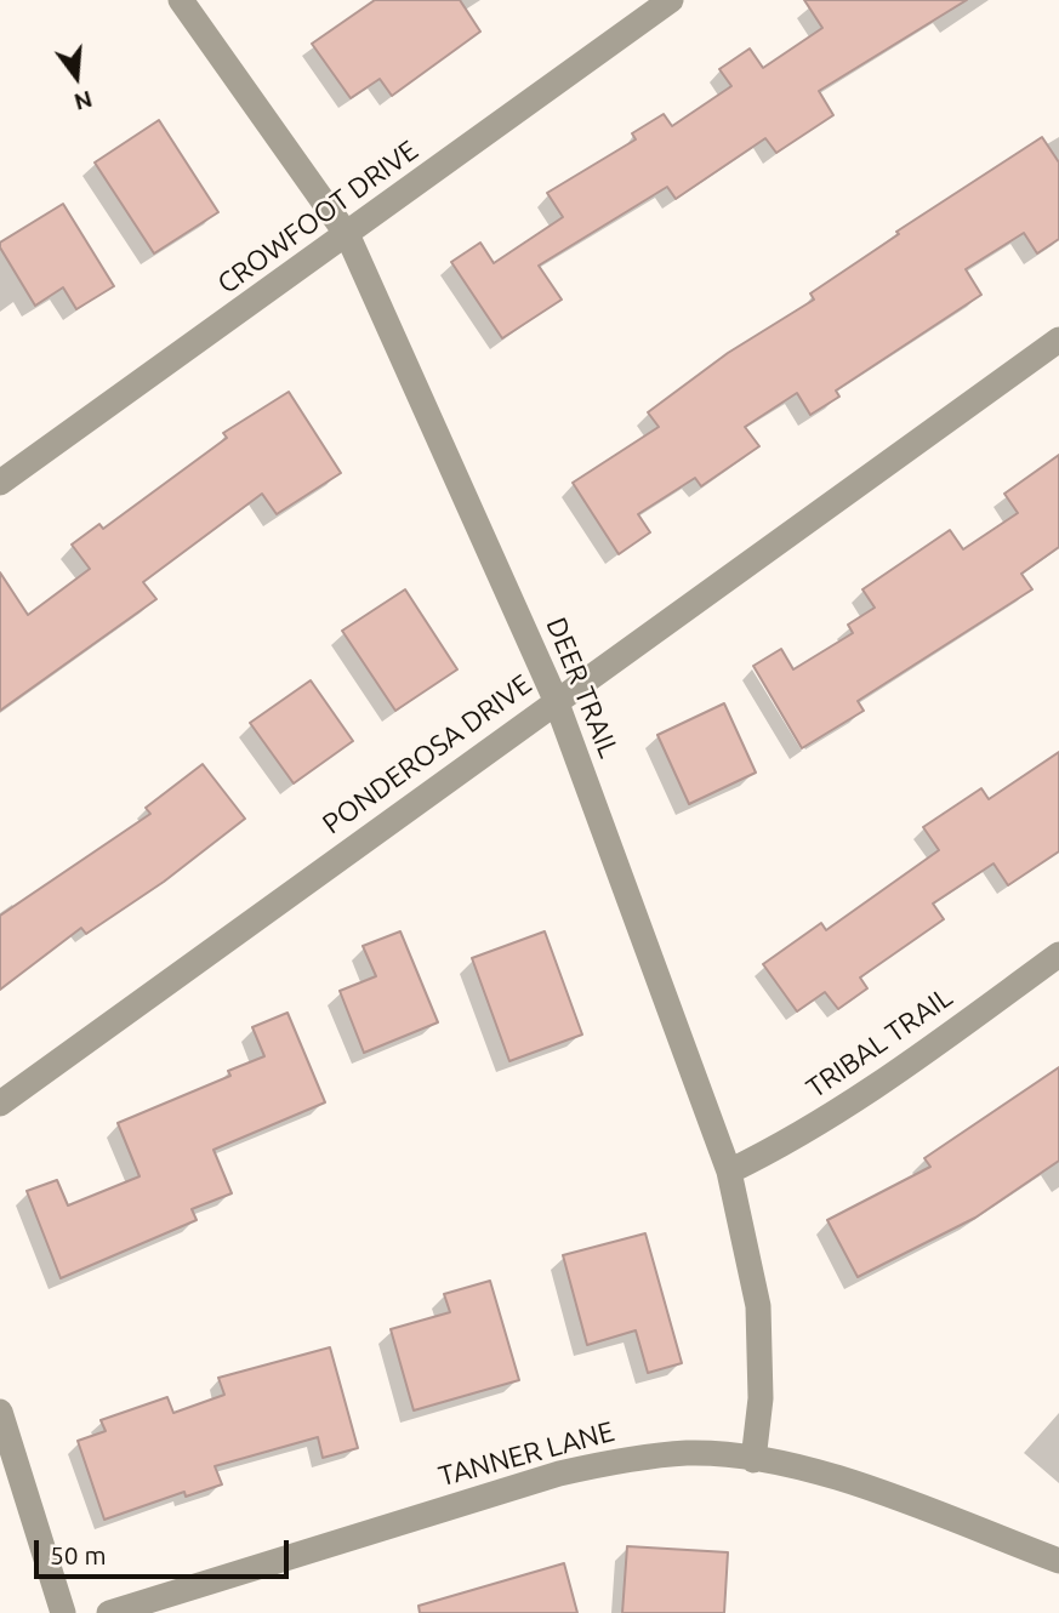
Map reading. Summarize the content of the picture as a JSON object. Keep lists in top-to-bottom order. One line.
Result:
{"streets":{"street":["CROWFOOT DRIVE","DEER TRAIL","PONDEROSA DRIVE","TRIBAL TRAIL","TANNER LANE"]},"crossings":[["CROWFOOT DRIVE","DEER TRAIL"],["DEER TRAIL","PONDEROSA DRIVE"],["DEER TRAIL","TRIBAL TRAIL"],["DEER TRAIL","TANNER LANE"]],"scale_bar":"50 m","north":"bottom"}
